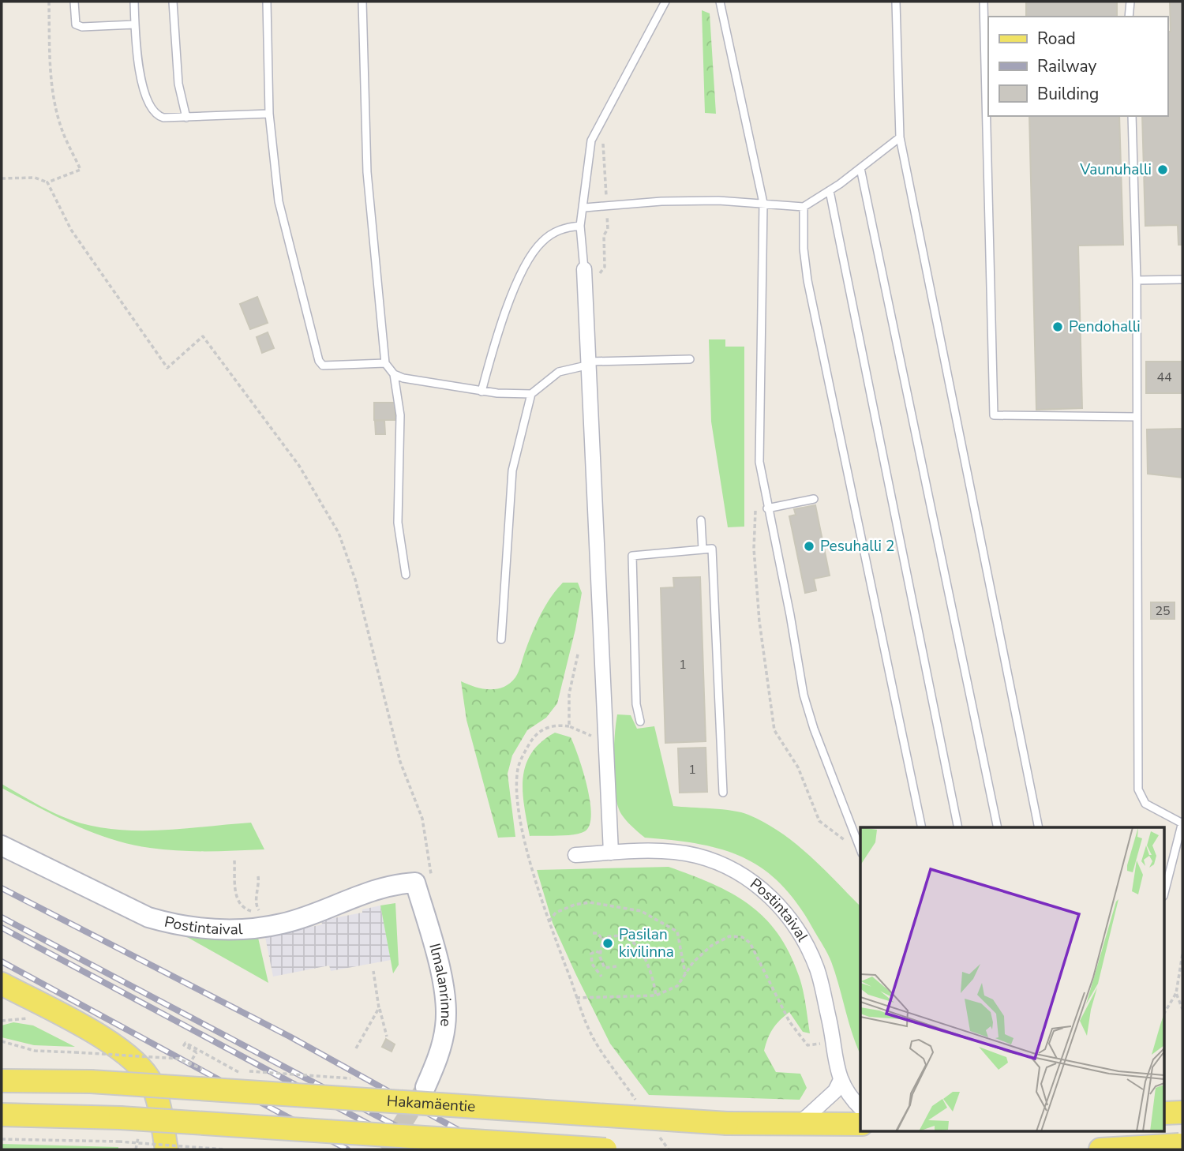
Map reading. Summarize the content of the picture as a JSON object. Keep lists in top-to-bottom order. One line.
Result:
{"streets":{"main road":["Hakamäentie"],"street":["Postintaival","Ilmalanrinne"]},"crossings":[["Postintaival","Ilmalanrinne"]],"places":["Vaunuhalli","Pendohalli","Pesuhalli 2","Pasilan kivilinna"],"house_numbers":["44","25","1","1"],"legend":["Road","Railway","Building"]}
